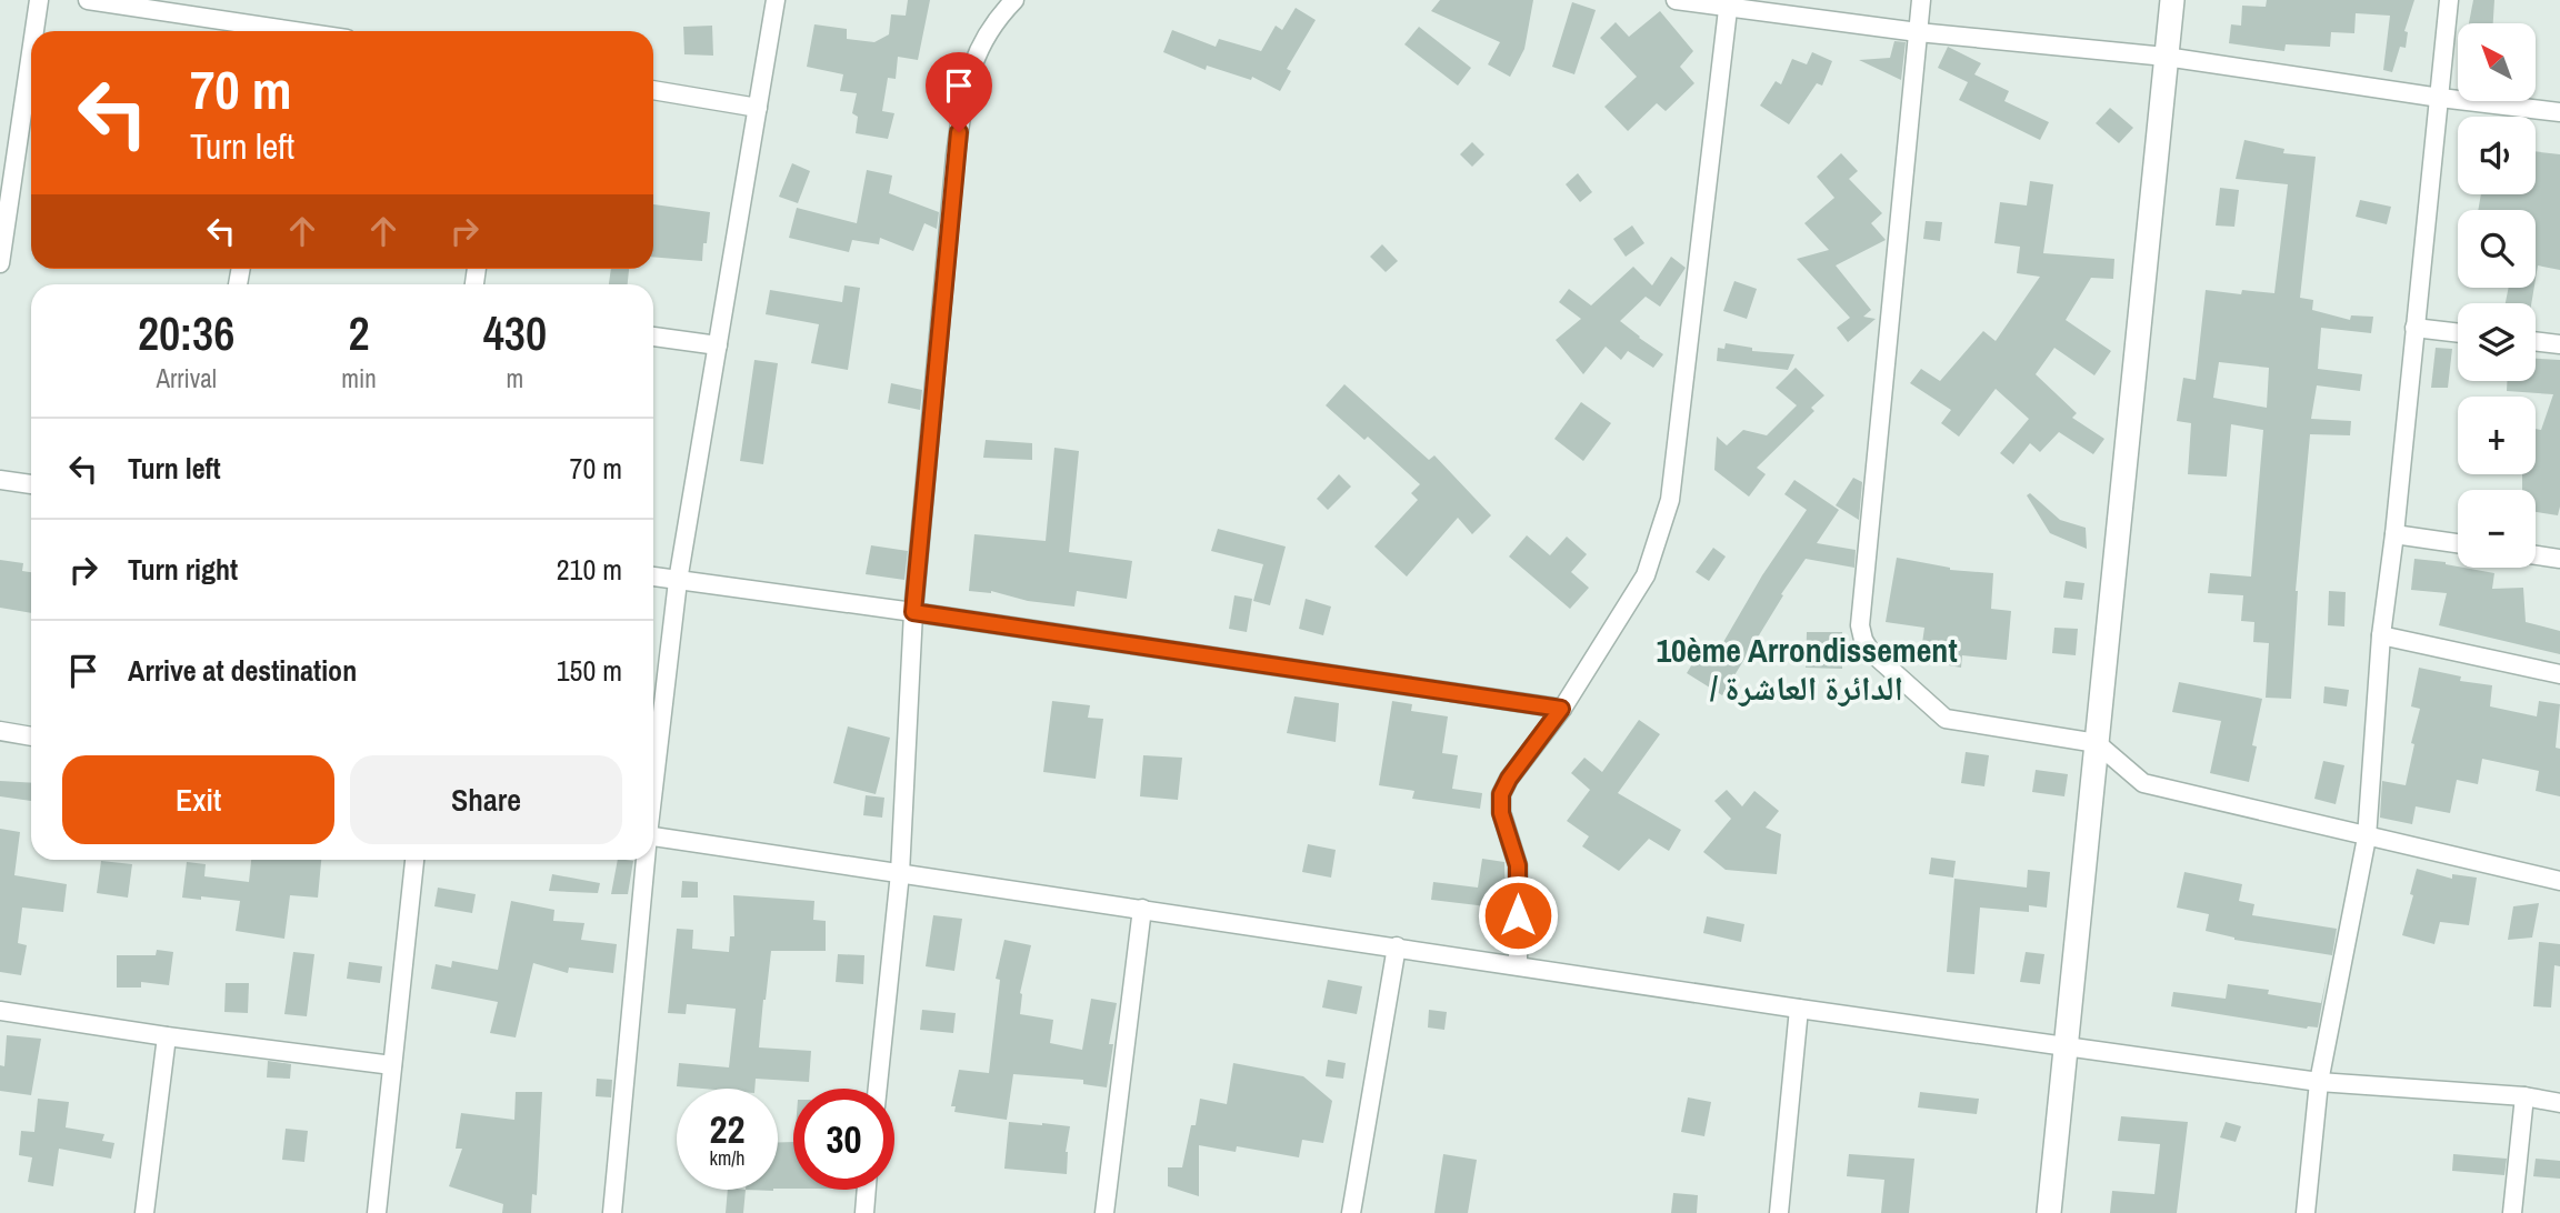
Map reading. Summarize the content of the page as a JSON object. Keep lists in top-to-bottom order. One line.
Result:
{"districts":["10ème Arrondissement / الدائرة العاشرة"],"north":"top left","page":{"map_buttons":["+","−"],"turn":["70 m","Turn left"],"eta":["20:36","Arrival","2","min","430","m"],"list":[{"name":"Turn left","value":"70 m"},{"name":"Turn right","value":"210 m"},{"name":"Arrive at destination","value":"150 m"}],"buttons":["Exit","Share"],"speed":"22 km/h","limit":"30"}}
